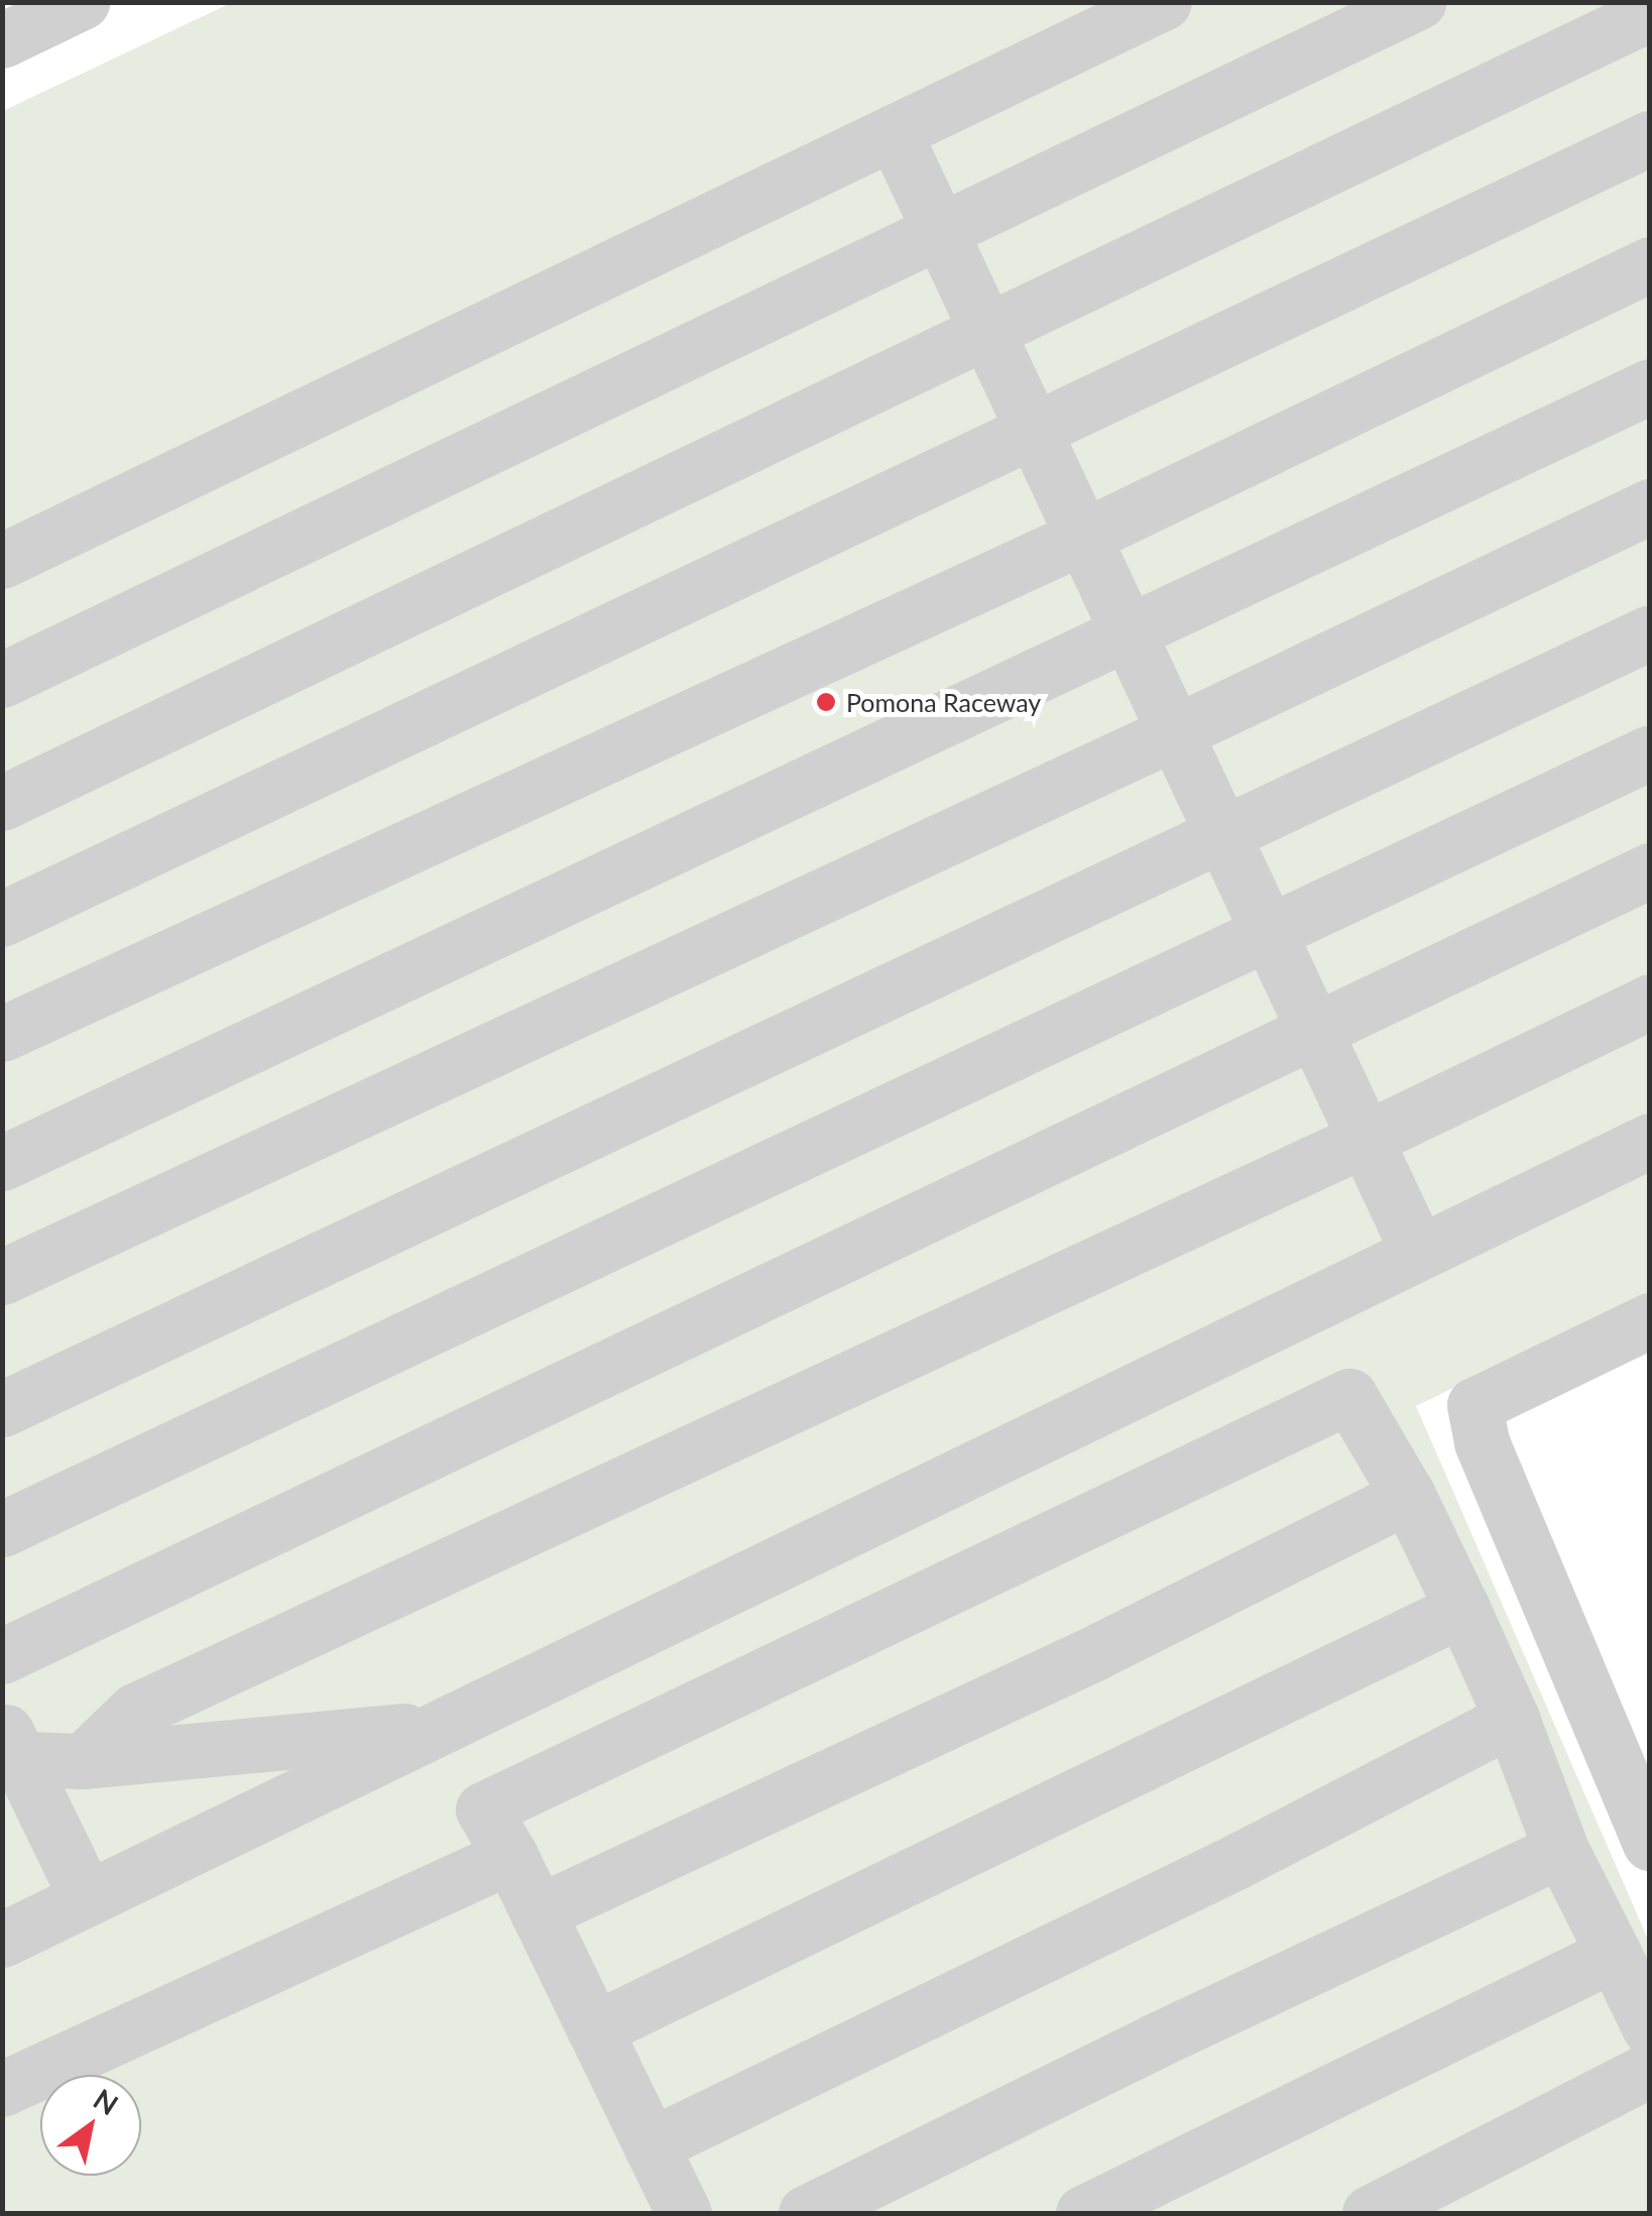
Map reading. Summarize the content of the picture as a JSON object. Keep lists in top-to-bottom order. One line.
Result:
{"places":["Pomona Raceway"],"north":"top right"}
